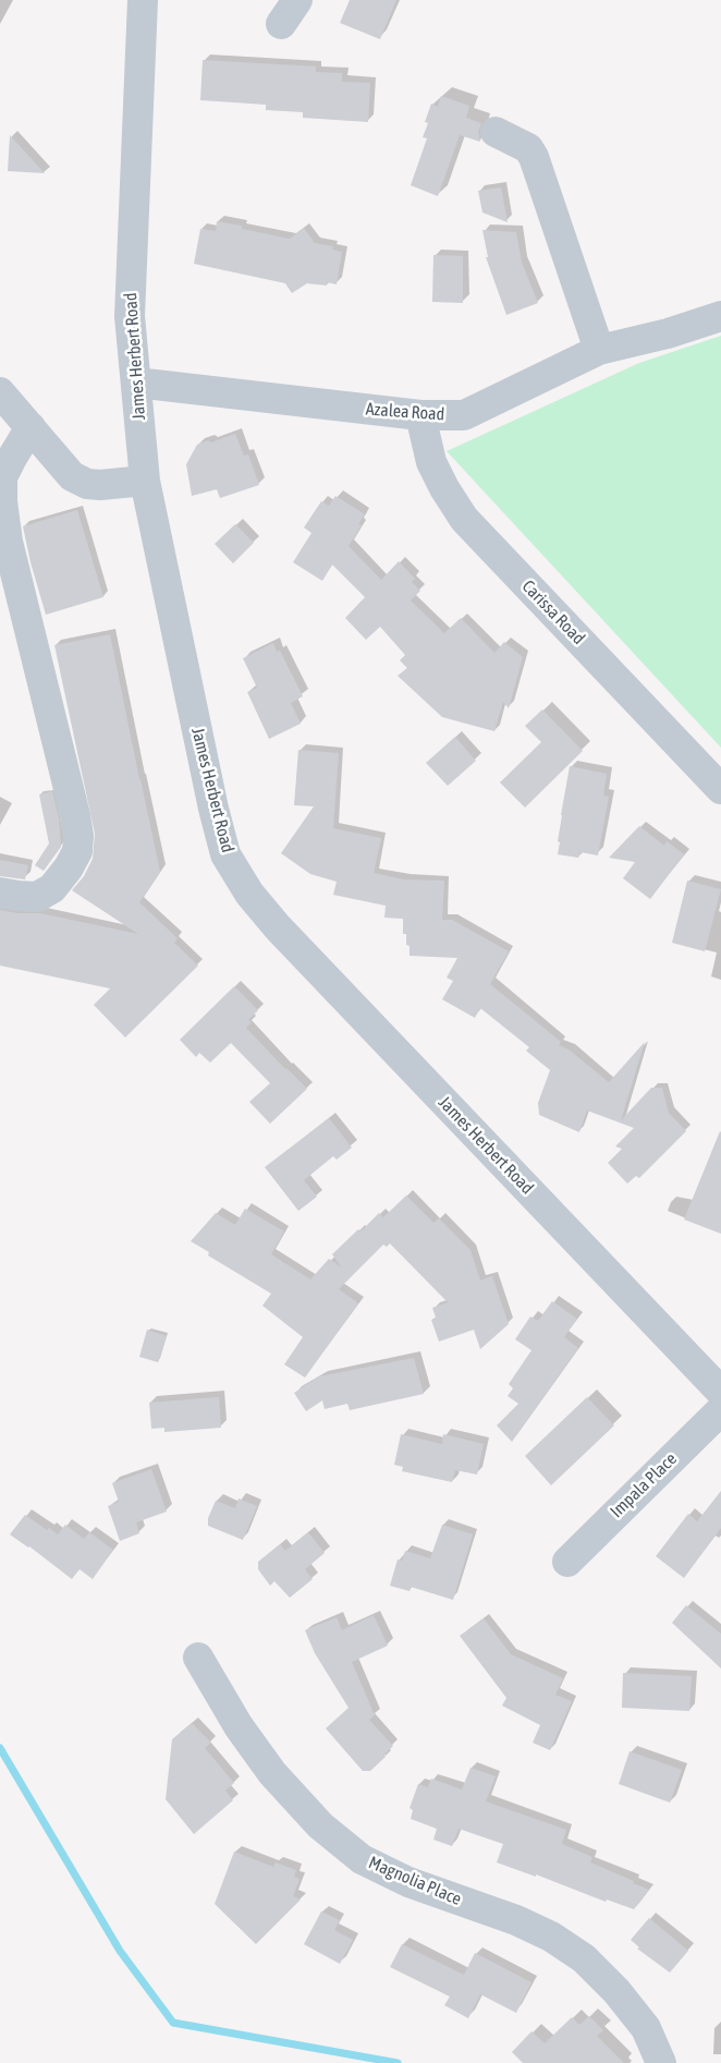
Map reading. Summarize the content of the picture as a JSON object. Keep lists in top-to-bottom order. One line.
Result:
{"streets":{"street":["James Herbert Road","Azalea Road","Carissa Road","Impala Place","Magnolia Place"]},"crossings":[["James Herbert Road","Azalea Road"],["Azalea Road","Carissa Road"]]}
